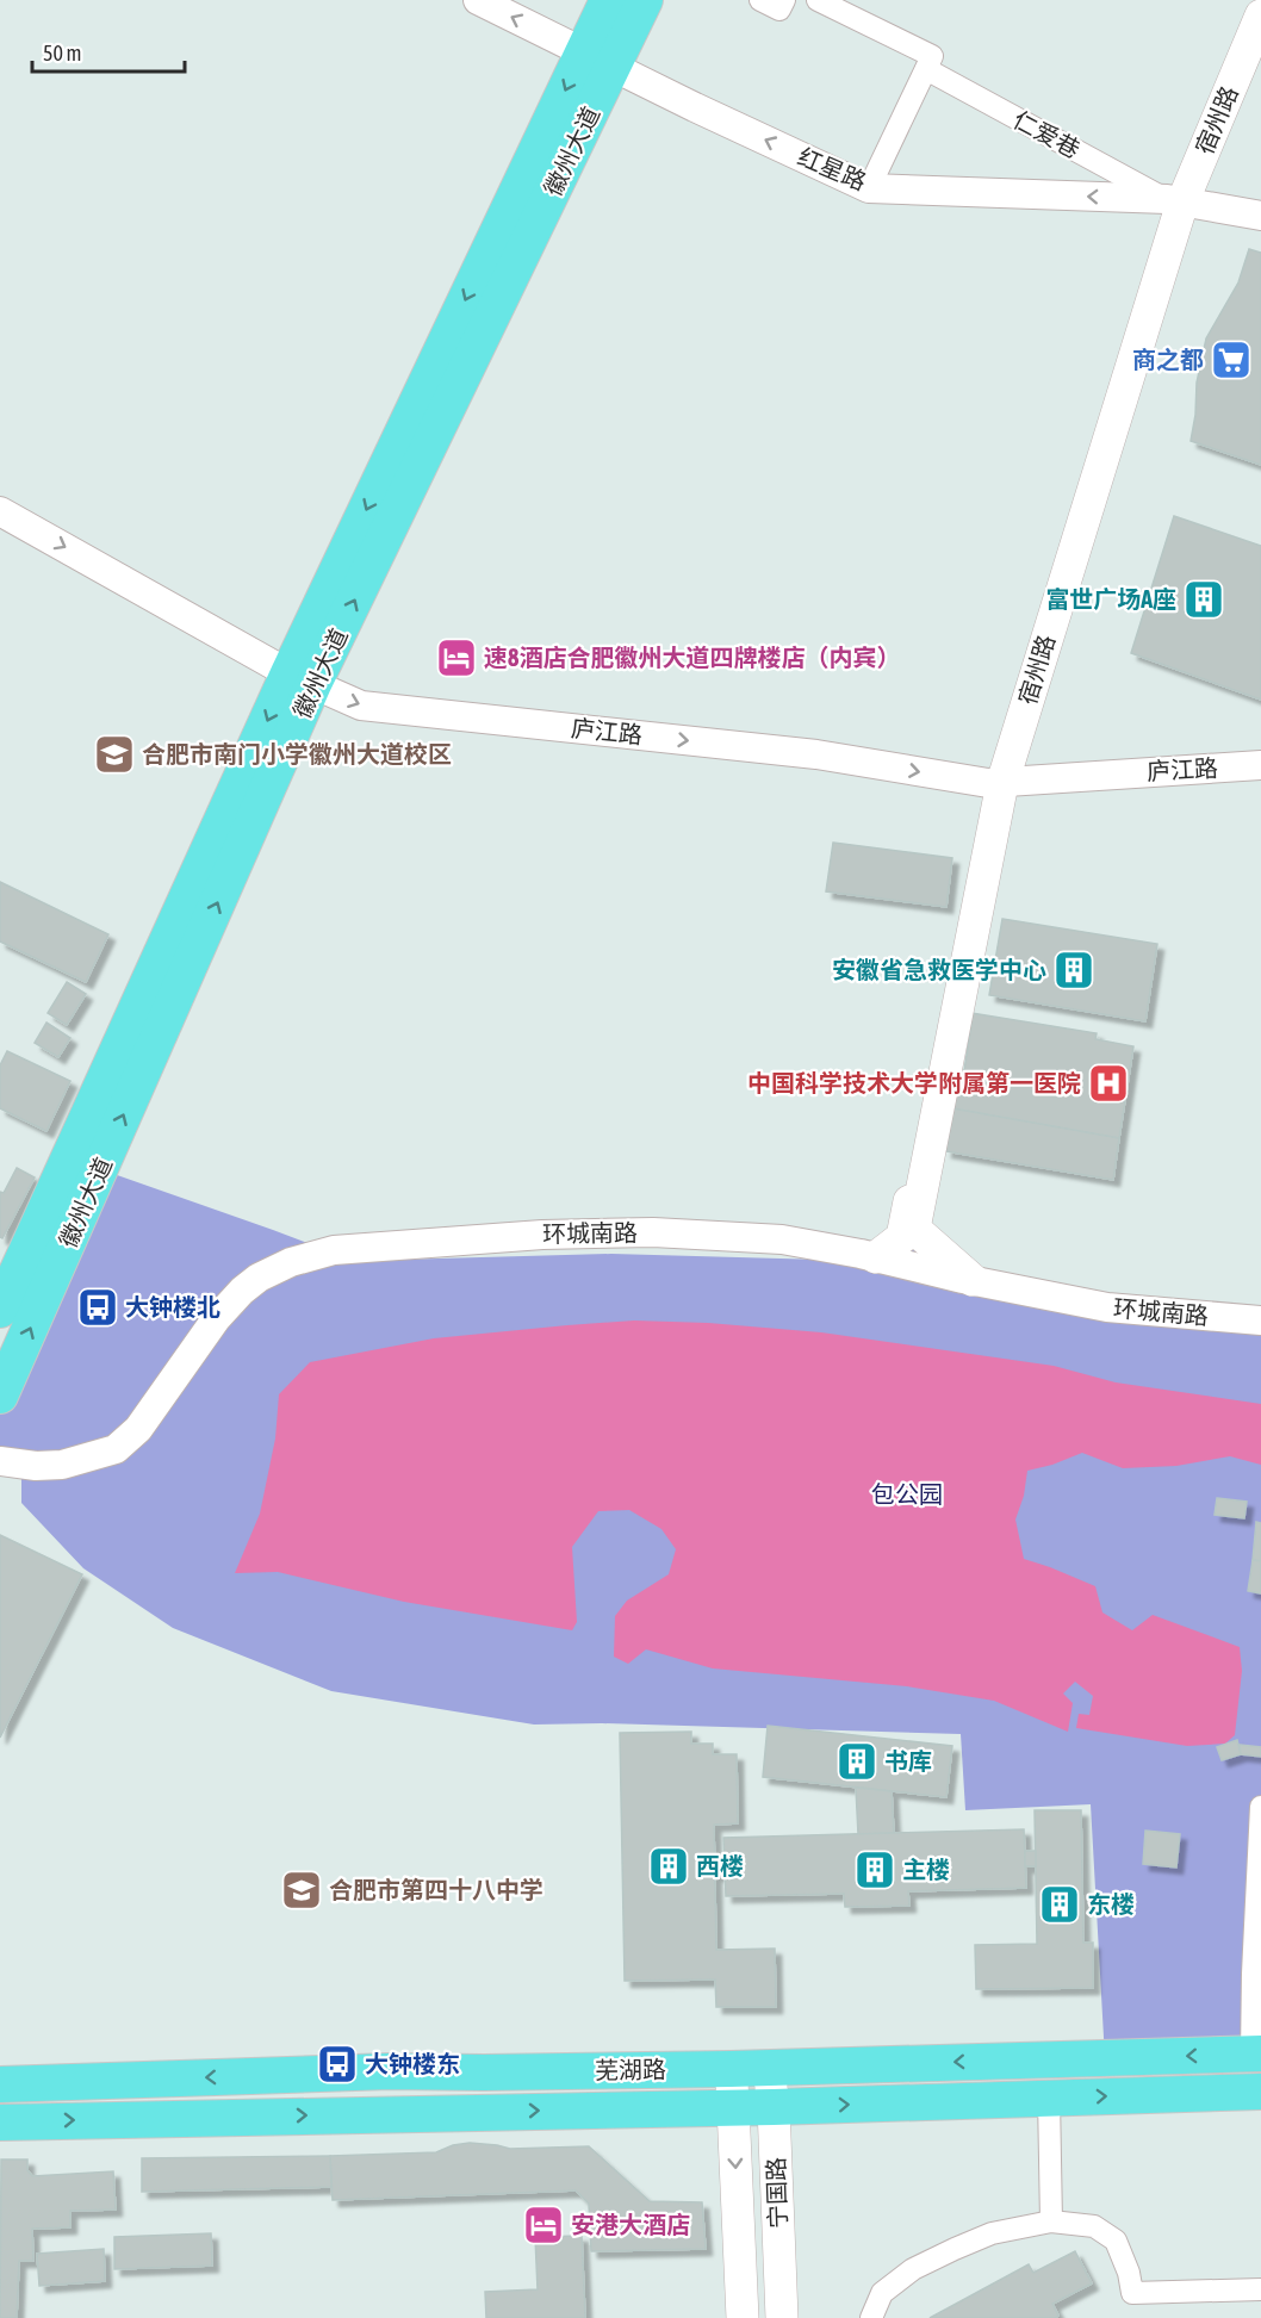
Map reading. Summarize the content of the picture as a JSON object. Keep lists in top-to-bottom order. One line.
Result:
{"streets":{"main road":["宿州路","徽州大道","芜湖路","宁国路"],"street":["仁爱巷","红星路","庐江路","环城南路"]},"crossings":[["宿州路","仁爱巷"],["宿州路","红星路"],["宿州路","庐江路"],["宿州路","环城南路"],["仁爱巷","红星路"],["徽州大道","红星路"],["徽州大道","庐江路"],["芜湖路","宁国路"]],"one_way":["红星路","庐江路"],"parks":["包公园"],"places":{"supermarket":["商之都"],"building":["富世广场A座","安徽省急救医学中心","书库","西楼","主楼","东楼"],"hotel":["速8酒店合肥徽州大道四牌楼店（内宾）","安港大酒店"],"school or university":["合肥市南门小学徽州大道校区","合肥市第四十八中学"],"hospital":["中国科学技术大学附属第一医院"],"bus stop":["大钟楼北","大钟楼东"]},"scale_bar":"50 m"}
